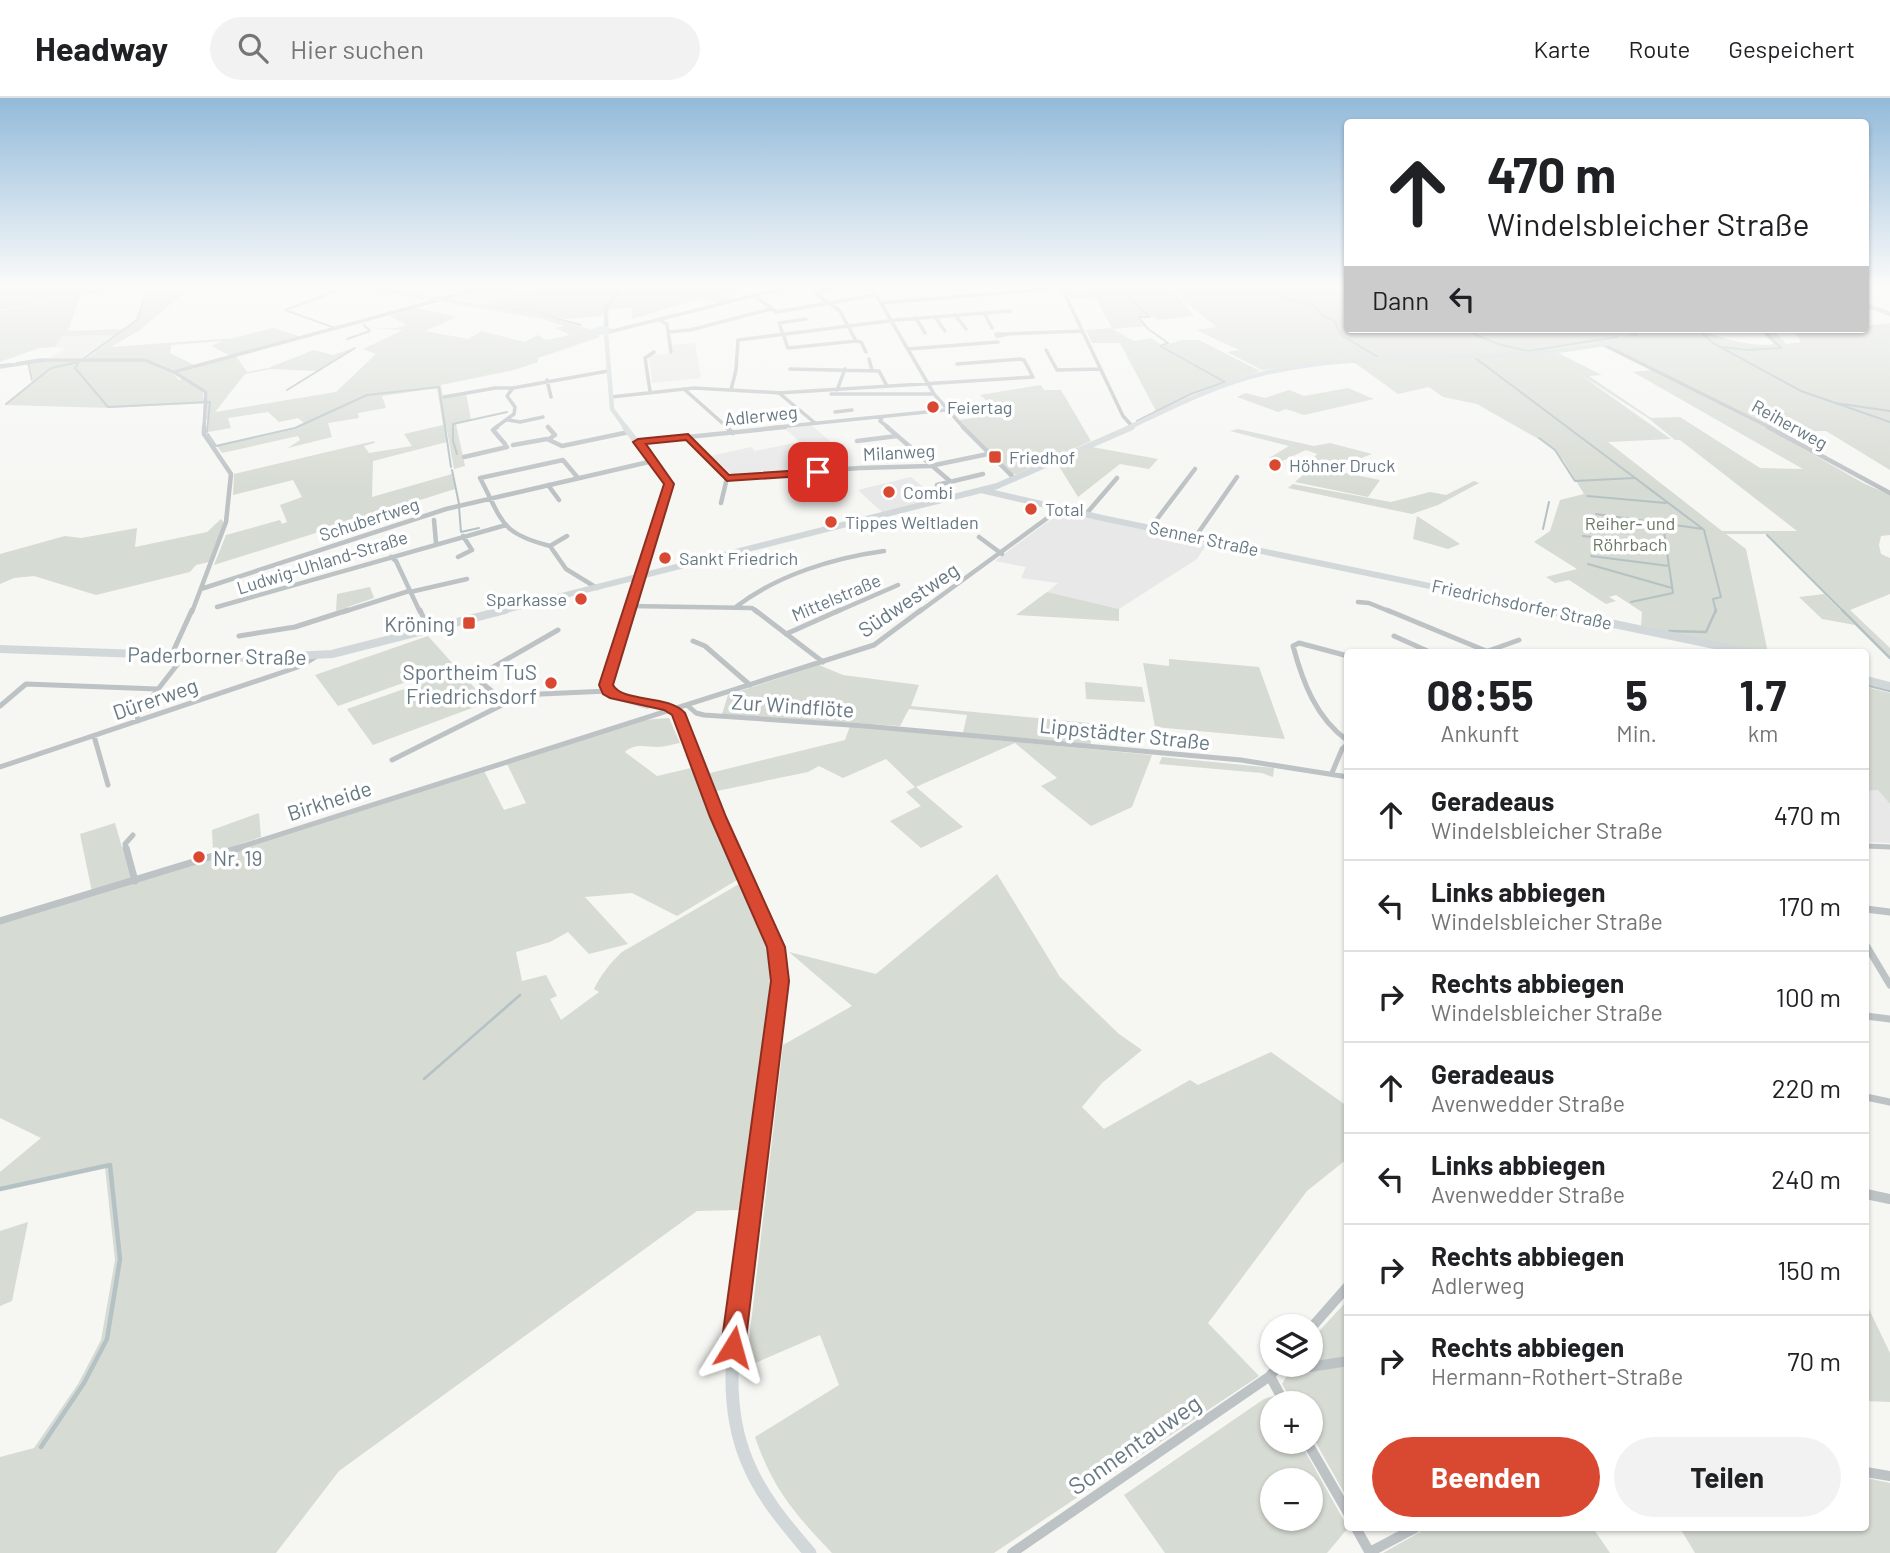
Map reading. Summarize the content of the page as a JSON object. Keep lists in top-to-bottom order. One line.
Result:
{"streets":{"main road":["Senner Straße","Friedrichsdorfer Straße","Paderborner Straße"],"street":["Adlerweg","Reiherweg","Milanweg","Schubertweg","Ludwig-Uhland-Straße","Mittelstraße","Südwestweg","Dürerweg","Zur Windflöte","Lippstädter Straße","Birkheide","Sonnentauweg"]},"crossings":[["Senner Straße","Südwestweg"],["Senner Straße","Friedrichsdorfer Straße"],["Senner Straße","Paderborner Straße"],["Südwestweg","Zur Windflöte"],["Südwestweg","Birkheide"],["Paderborner Straße","Dürerweg"],["Zur Windflöte","Lippstädter Straße"]],"parks":["Reiher- und Röhrbach"],"places":{"other":["Feiertag","Höhner Druck","Combi","Total","Tippes Weltladen","Sankt Friedrich","Sparkasse","Sportheim TuS Friedrichsdorf","Nr. 19"],"transit":["Friedhof","Kröning"]},"page":{"header":"Headway","search":"Hier suchen","nav":["Karte","Route","Gespeichert"],"turn":["470 m","Windelsbleicher Straße"],"then":"Dann","eta":["08:55","Ankunft","5","Min.","1.7","km"],"list":[{"name":"Geradeaus","note":"Windelsbleicher Straße","value":"470 m"},{"name":"Links abbiegen","note":"Windelsbleicher Straße","value":"170 m"},{"name":"Rechts abbiegen","note":"Windelsbleicher Straße","value":"100 m"},{"name":"Geradeaus","note":"Avenwedder Straße","value":"220 m"},{"name":"Links abbiegen","note":"Avenwedder Straße","value":"240 m"},{"name":"Rechts abbiegen","note":"Adlerweg","value":"150 m"},{"name":"Rechts abbiegen","note":"Hermann-Rothert-Straße","value":"70 m"}],"map_buttons":["+","−"],"buttons":["Beenden","Teilen"]}}
